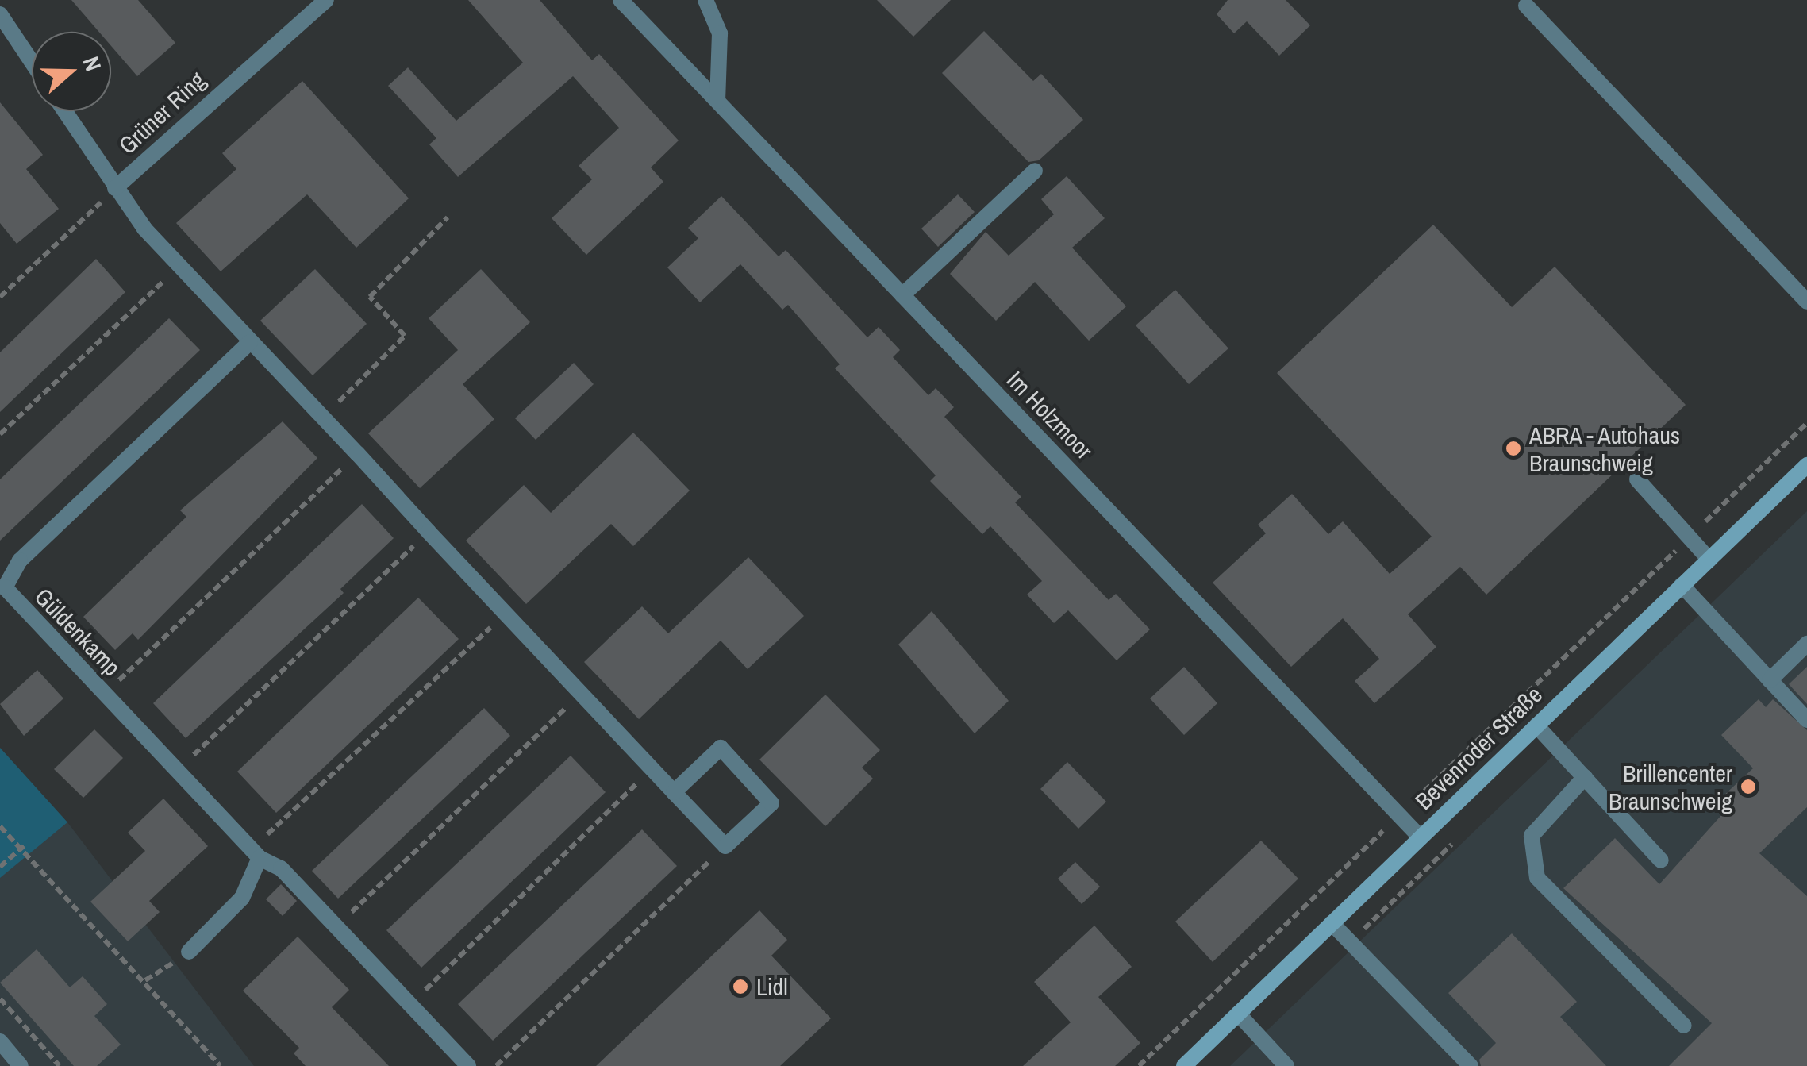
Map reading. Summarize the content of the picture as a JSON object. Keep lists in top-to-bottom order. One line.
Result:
{"streets":{"main road":["Bevenroder Straße"],"street":["Grüner Ring","Im Holzmoor","Güldenkamp"]},"crossings":[["Im Holzmoor","Bevenroder Straße"]],"places":["ABRA - Autohaus Braunschweig","Brillencenter Braunschweig","Lidl"],"north":"right"}
